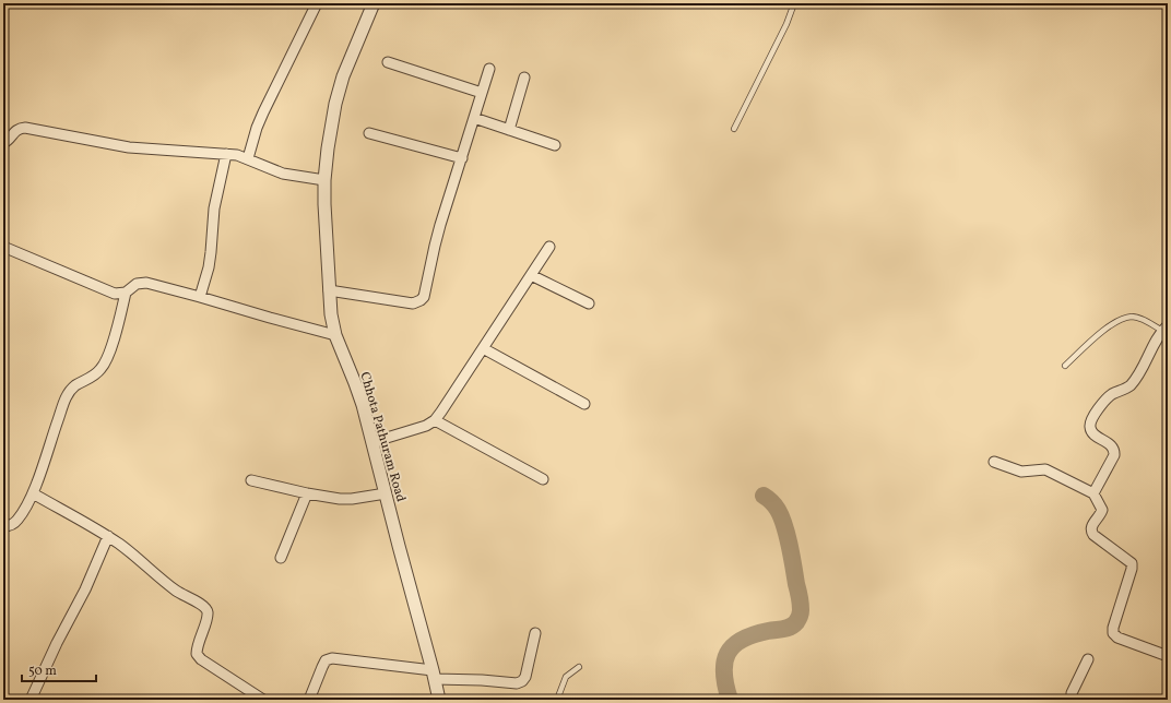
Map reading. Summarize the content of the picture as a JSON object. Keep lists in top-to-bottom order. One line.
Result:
{"streets":{"street":["Chhota Pathuram Road"]},"scale_bar":"50 m"}
